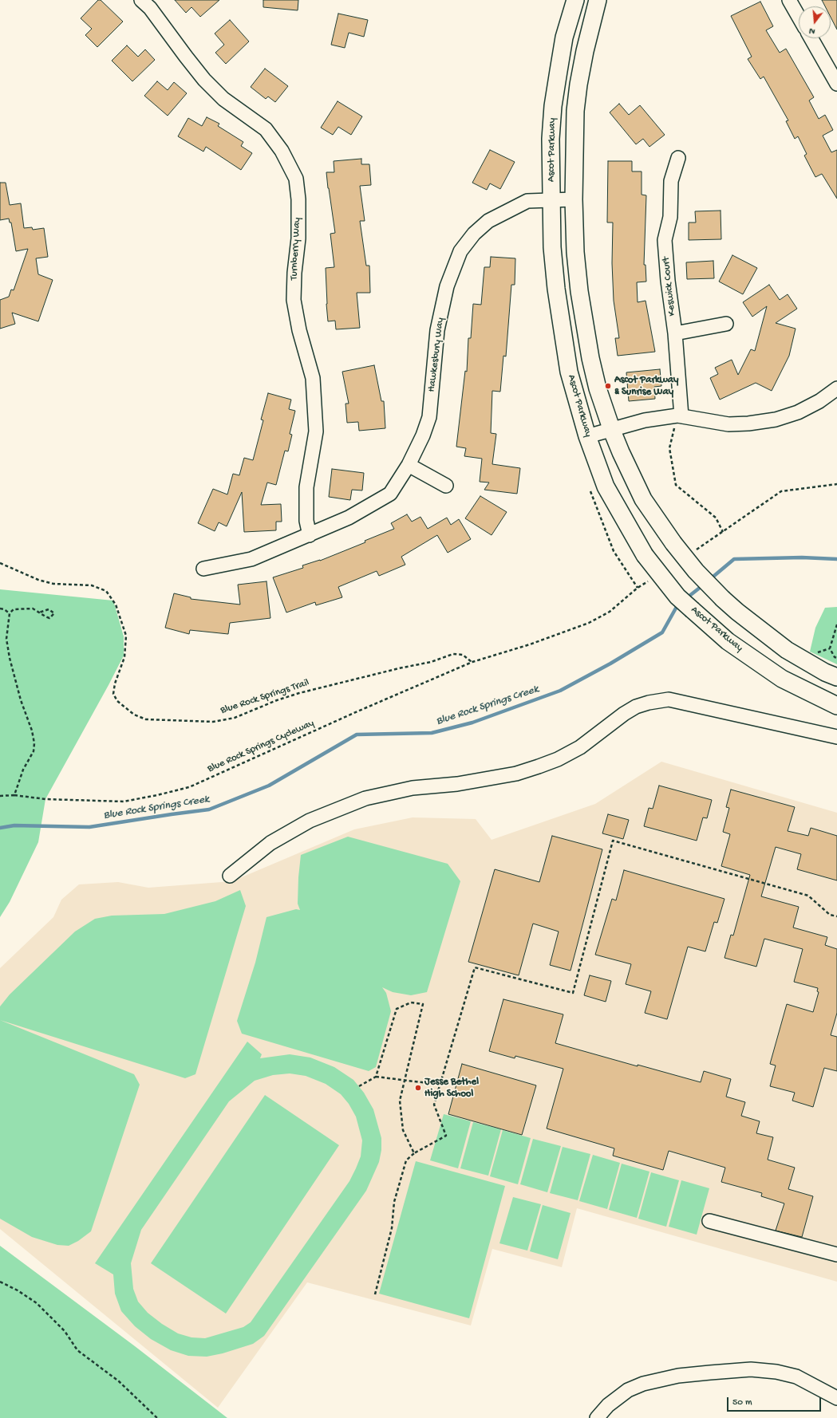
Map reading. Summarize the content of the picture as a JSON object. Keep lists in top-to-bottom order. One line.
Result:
{"streets":{"main road":["Ascot Parkway"],"street":["Turnberry Way","Keswick Court","Hawkesbury Way"],"path":["Blue Rock Springs Trail","Blue Rock Springs Cycleway"]},"crossings":[["Ascot Parkway","Hawkesbury Way"],["Turnberry Way","Hawkesbury Way"],["Blue Rock Springs Trail","Blue Rock Springs Cycleway"]],"water":["Blue Rock Springs Creek"],"places":["Ascot Parkway & Sunrise Way","Jesse Bethel High School"],"scale_bar":"50 m","north":"bottom"}
